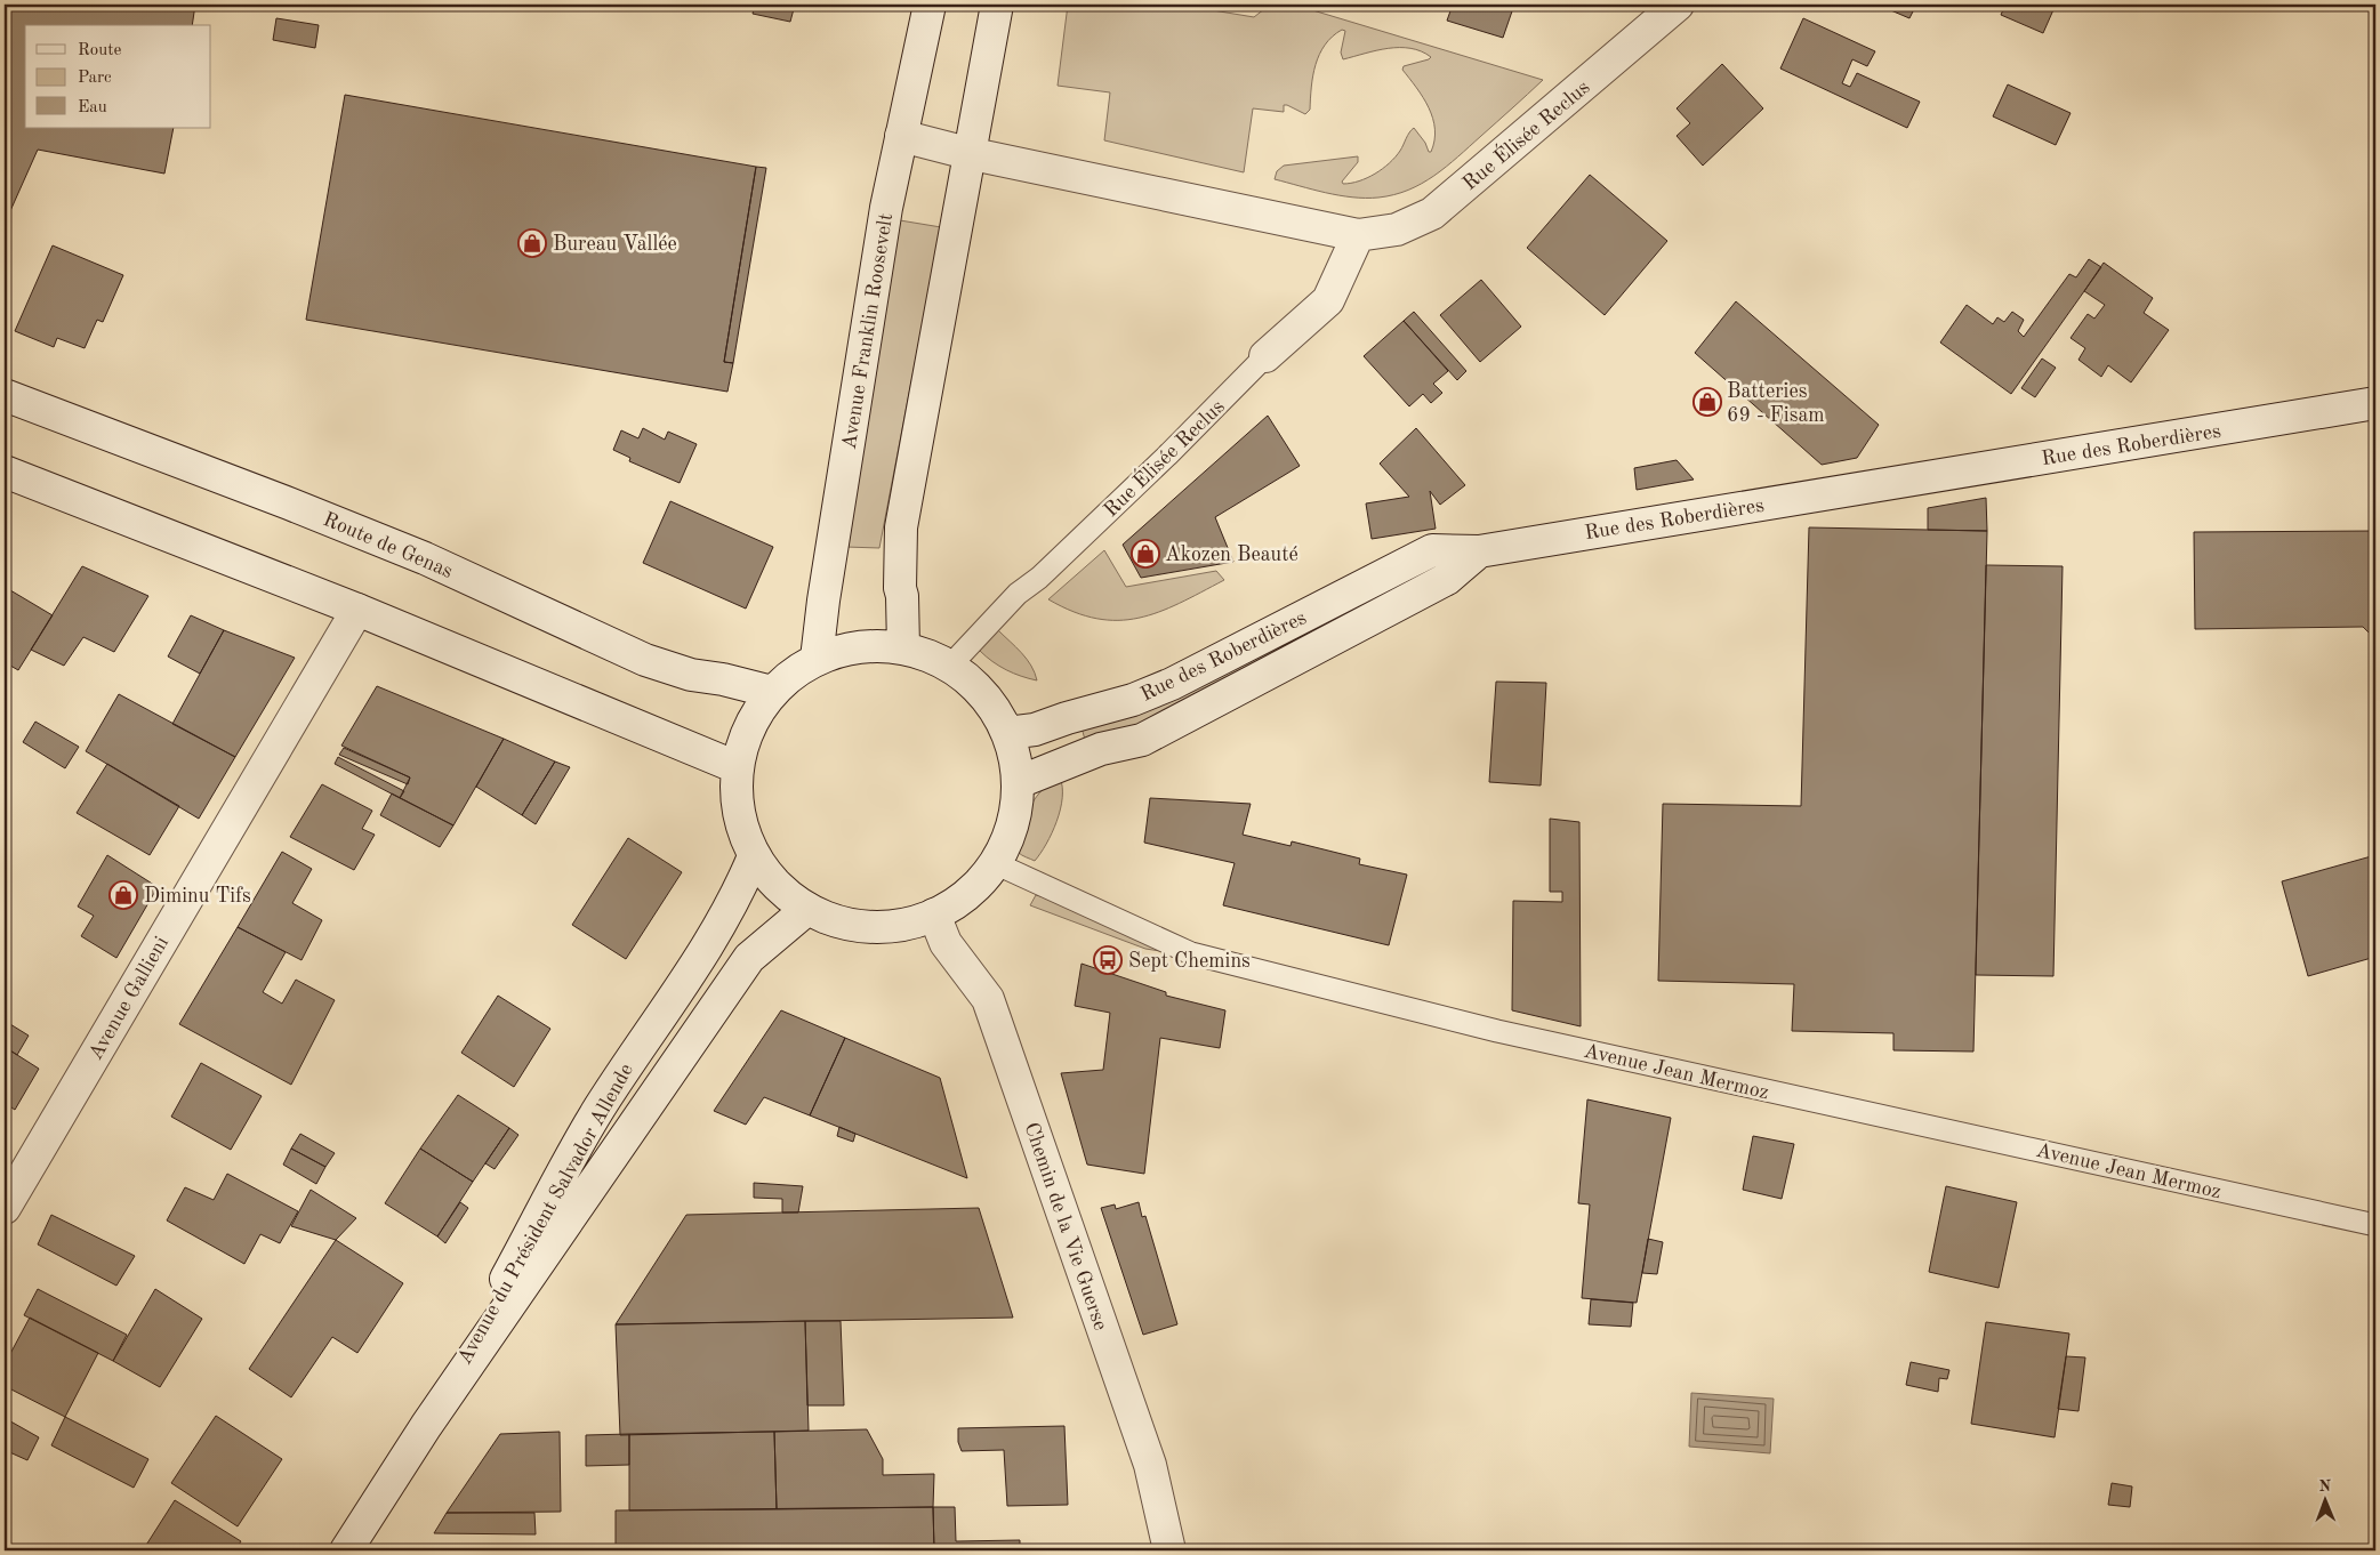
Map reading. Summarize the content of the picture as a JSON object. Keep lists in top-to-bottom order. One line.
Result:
{"streets":{"street":["Rue Élisée Reclus","Avenue Franklin Roosevelt","Rue des Roberdières","Route de Genas","Avenue Gallieni","Avenue du Président Salvador Allende","Chemin de la Vie Guerse"],"lane":["Avenue Jean Mermoz"]},"crossings":[["Rue Élisée Reclus","Avenue Franklin Roosevelt"]],"places":{"shop":["Bureau Vallée","Batteries 69 - Fisam","Akozen Beauté","Diminu Tifs"],"bus stop":["Sept Chemins"]},"legend":["Route","Parc","Eau"],"north":"top"}
